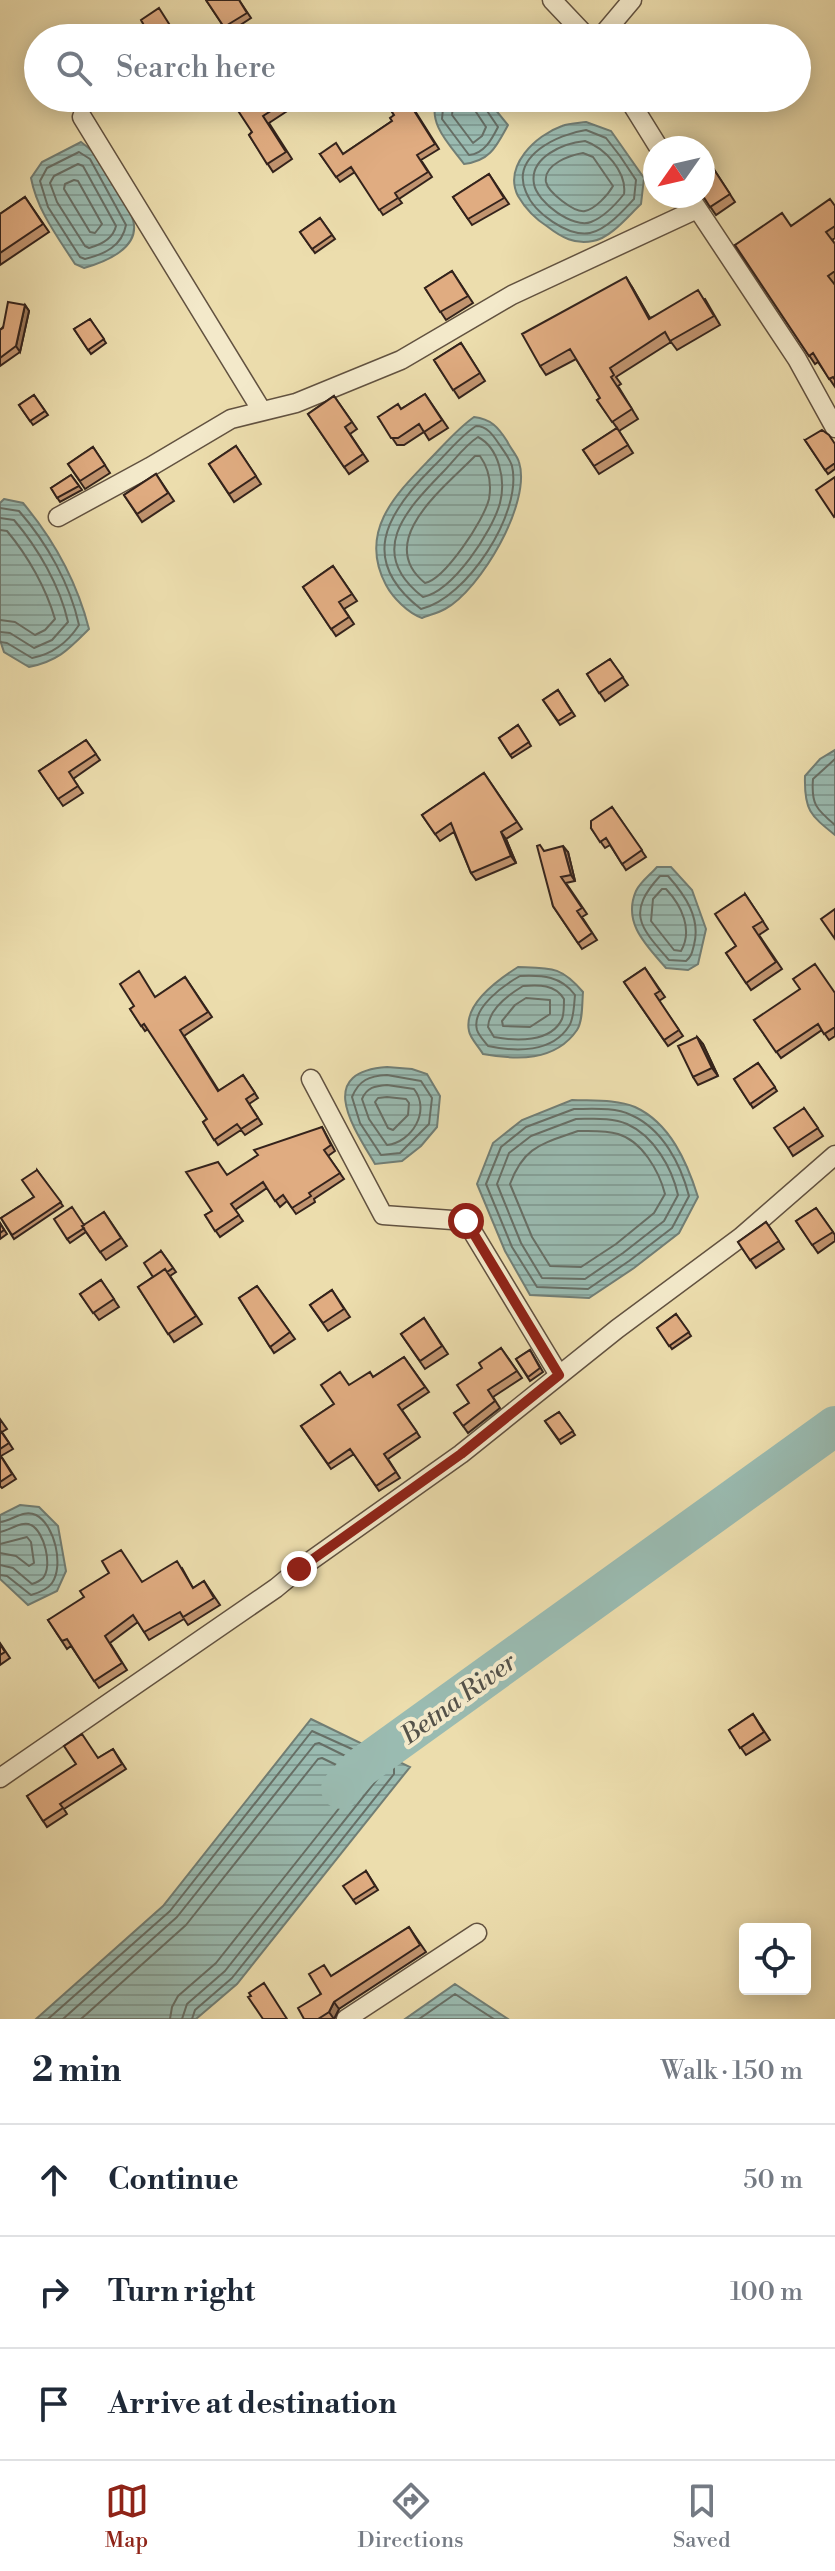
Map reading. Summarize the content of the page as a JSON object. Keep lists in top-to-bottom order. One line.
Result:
{"water":["Betna River"],"north":"bottom left","page":{"search":"Search here","heading":["2 min","Walk · 150 m"],"list":[["Continue","50 m"],["Turn right","100 m"],"Arrive at destination"],"nav":["Map","Directions","Saved"]}}
